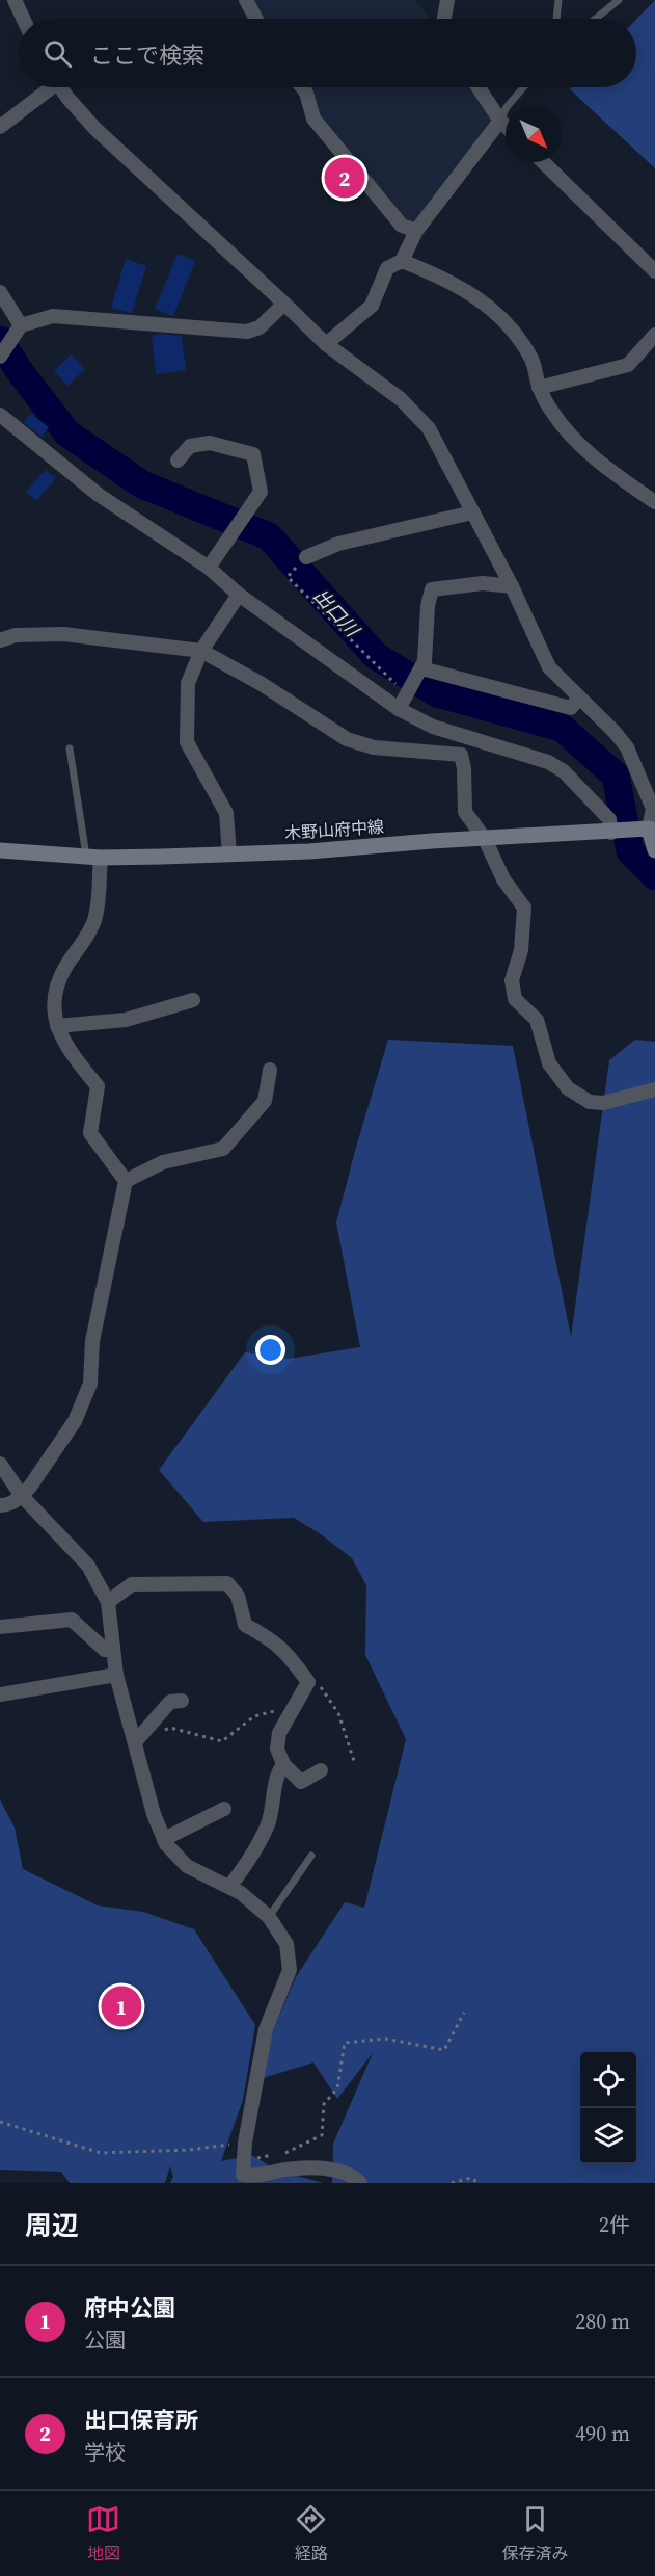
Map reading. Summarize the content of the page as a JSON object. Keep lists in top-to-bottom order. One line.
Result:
{"streets":{"main road":["木野山府中線"]},"water":["出口川"],"north":"bottom right","page":{"search":"ここで検索","pins":["2","1"],"heading":["周辺","2件"],"list":[{"mark":"1","name":"府中公園","note":"公園","value":"280 m"},{"mark":"2","name":"出口保育所","note":"学校","value":"490 m"}],"nav":["地図","経路","保存済み"]}}
